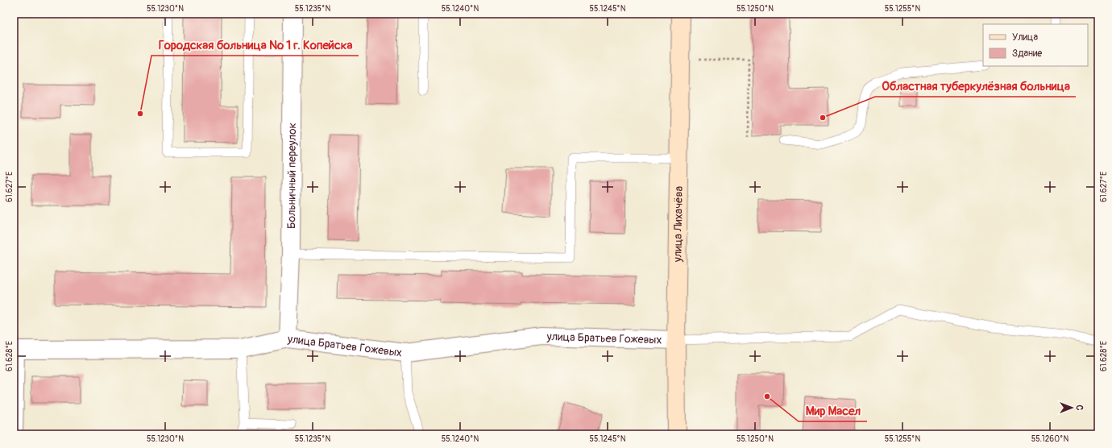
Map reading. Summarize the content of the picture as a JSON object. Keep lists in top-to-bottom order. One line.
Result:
{"streets":{"main road":["улица Лихачёва"],"street":["Больничный переулок","улица Братьев Гожевых"]},"crossings":[["Больничный переулок","улица Братьев Гожевых"],["улица Лихачёва","улица Братьев Гожевых"]],"places":["Городская больница № 1 г. Копейска","Областная туберкулёзная больница","Мир Масел"],"legend":["Улица","Здание"],"north":"right","coordinates":["55.1230°N","55.1235°N","55.1240°N","55.1245°N","55.1250°N","55.1255°N","61.627°E","61.628°E","55.1260°N"]}
